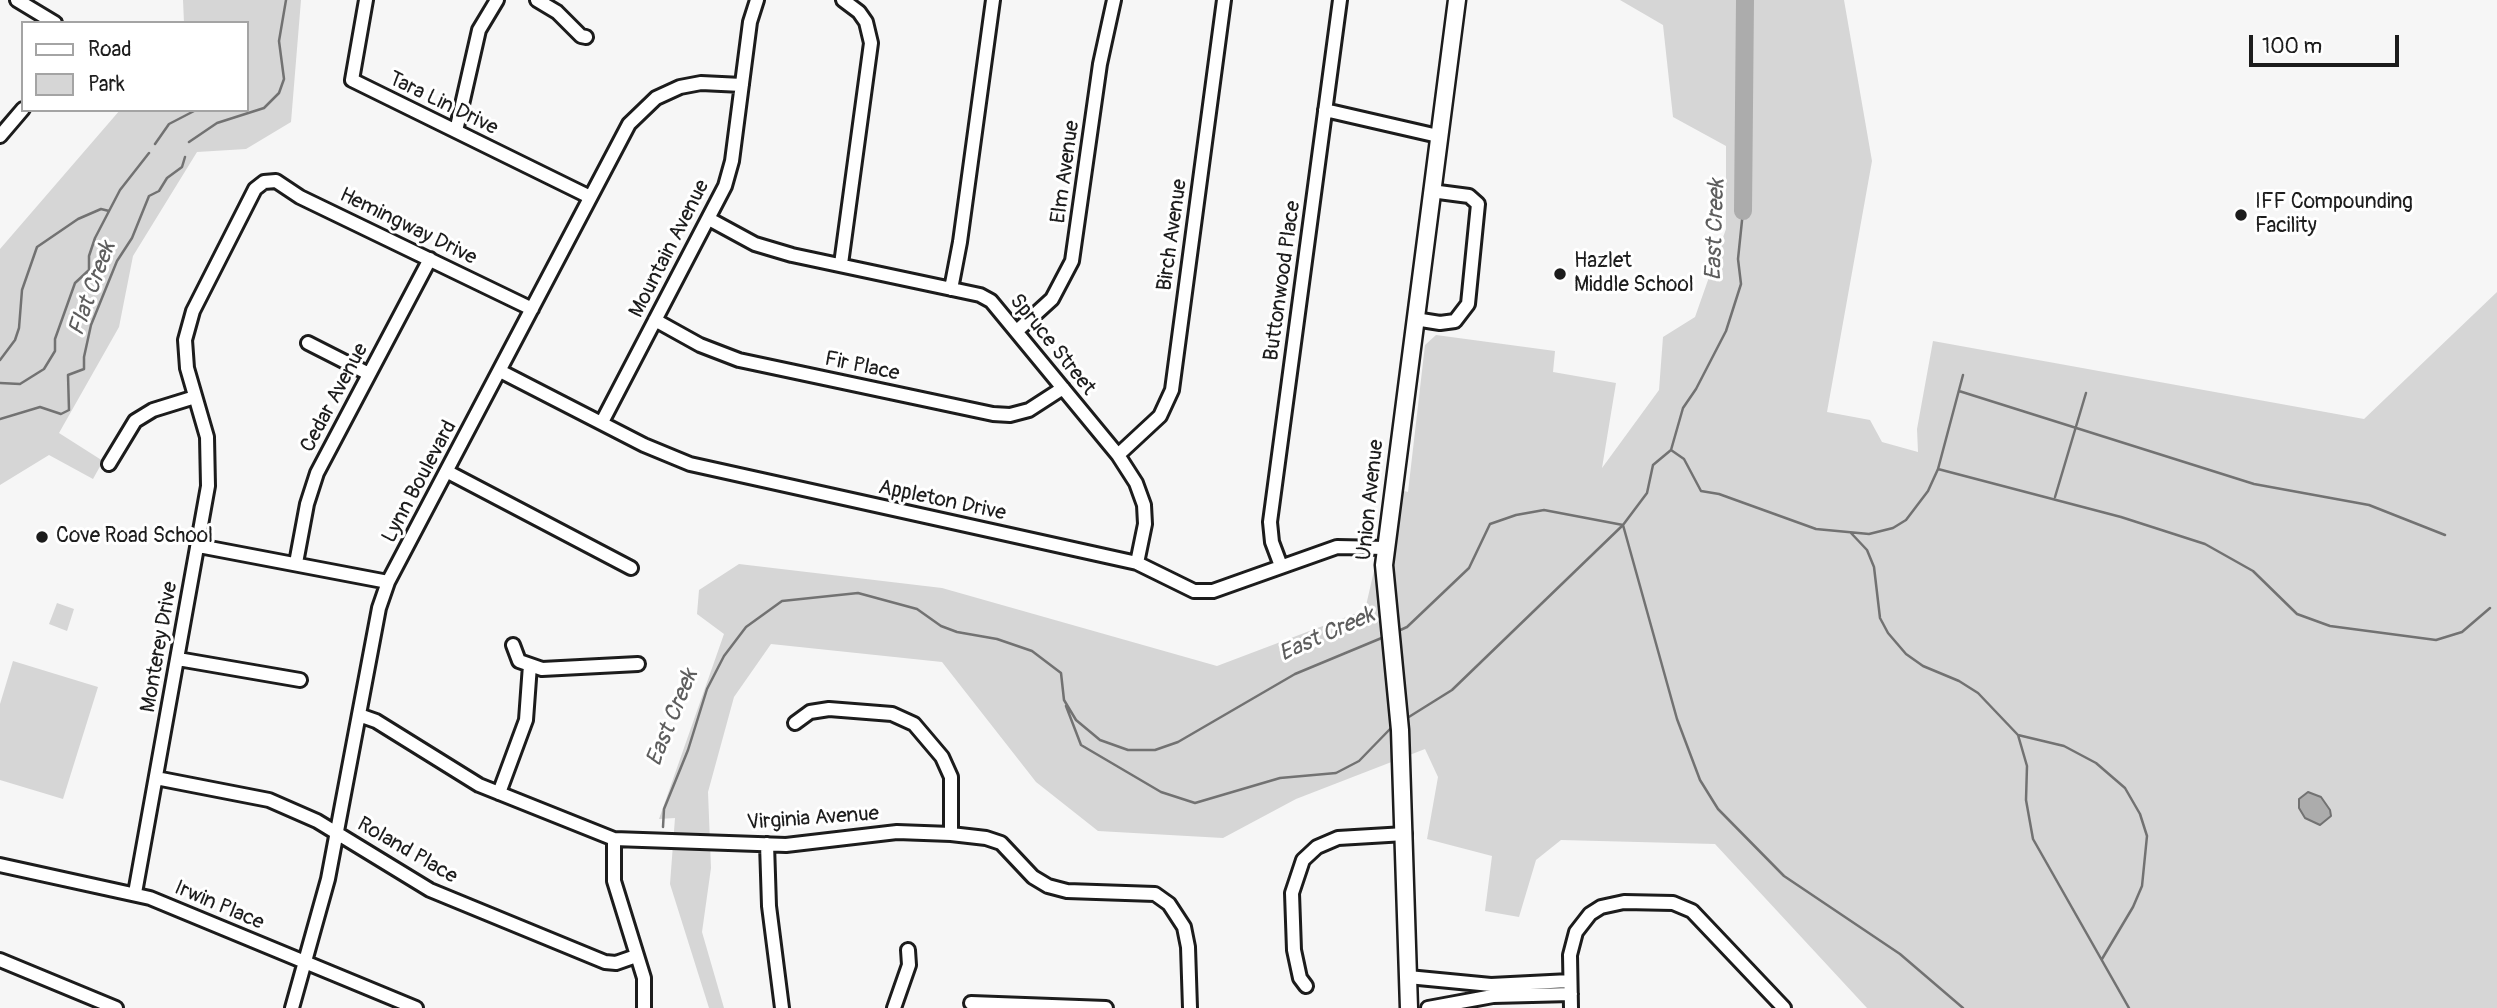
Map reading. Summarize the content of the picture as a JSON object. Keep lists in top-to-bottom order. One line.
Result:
{"streets":{"street":["Tara Lin Drive","Elm Avenue","Hemingway Drive","Birch Avenue","Mountain Avenue","Buttonwood Place","Spruce Street","Fir Place","Cedar Avenue","Lynn Boulevard","Union Avenue","Appleton Drive","Monterey Drive","Virginia Avenue","Roland Place","Irwin Place"]},"crossings":[["Tara Lin Drive","Lynn Boulevard"],["Elm Avenue","Spruce Street"],["Hemingway Drive","Cedar Avenue"],["Hemingway Drive","Lynn Boulevard"],["Hemingway Drive","Monterey Drive"],["Birch Avenue","Spruce Street"],["Mountain Avenue","Spruce Street"],["Mountain Avenue","Fir Place"],["Mountain Avenue","Lynn Boulevard"],["Mountain Avenue","Appleton Drive"],["Buttonwood Place","Appleton Drive"],["Spruce Street","Fir Place"],["Spruce Street","Appleton Drive"],["Lynn Boulevard","Appleton Drive"],["Lynn Boulevard","Virginia Avenue"],["Lynn Boulevard","Roland Place"],["Lynn Boulevard","Irwin Place"],["Union Avenue","Appleton Drive"],["Monterey Drive","Roland Place"],["Monterey Drive","Irwin Place"]],"water":["East Creek","Flat Creek"],"places":["IFF Compounding Facility","Hazlet Middle School","Cove Road School"],"legend":["Road","Park"],"scale_bar":"100 m"}
